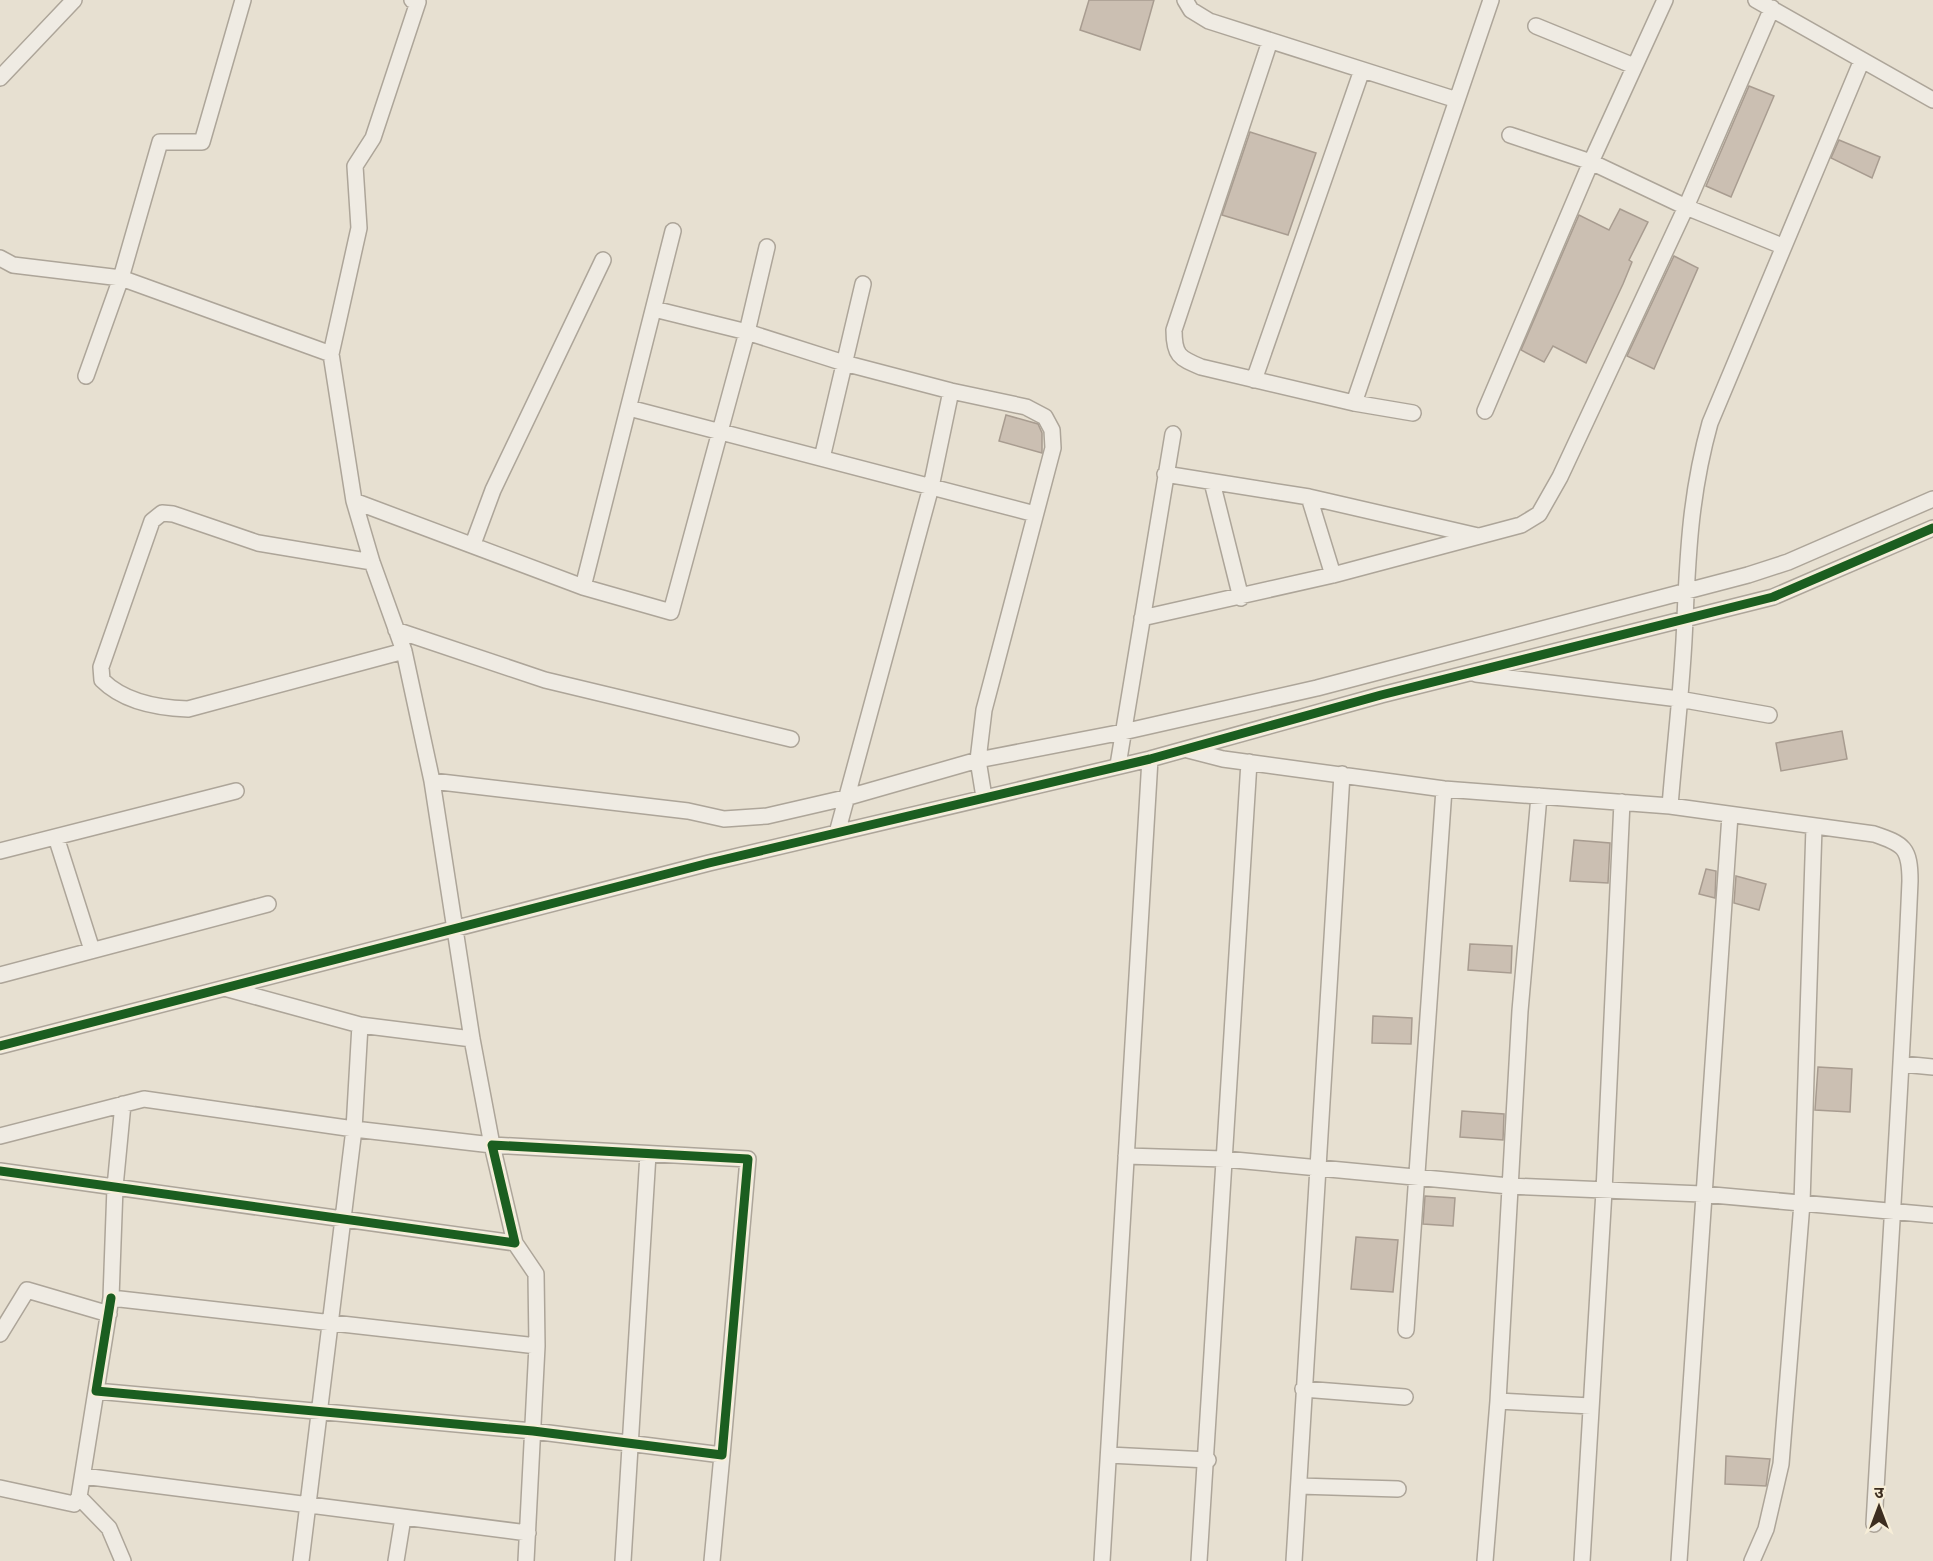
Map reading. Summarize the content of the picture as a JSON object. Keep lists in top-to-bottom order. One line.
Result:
{"north":"top"}
